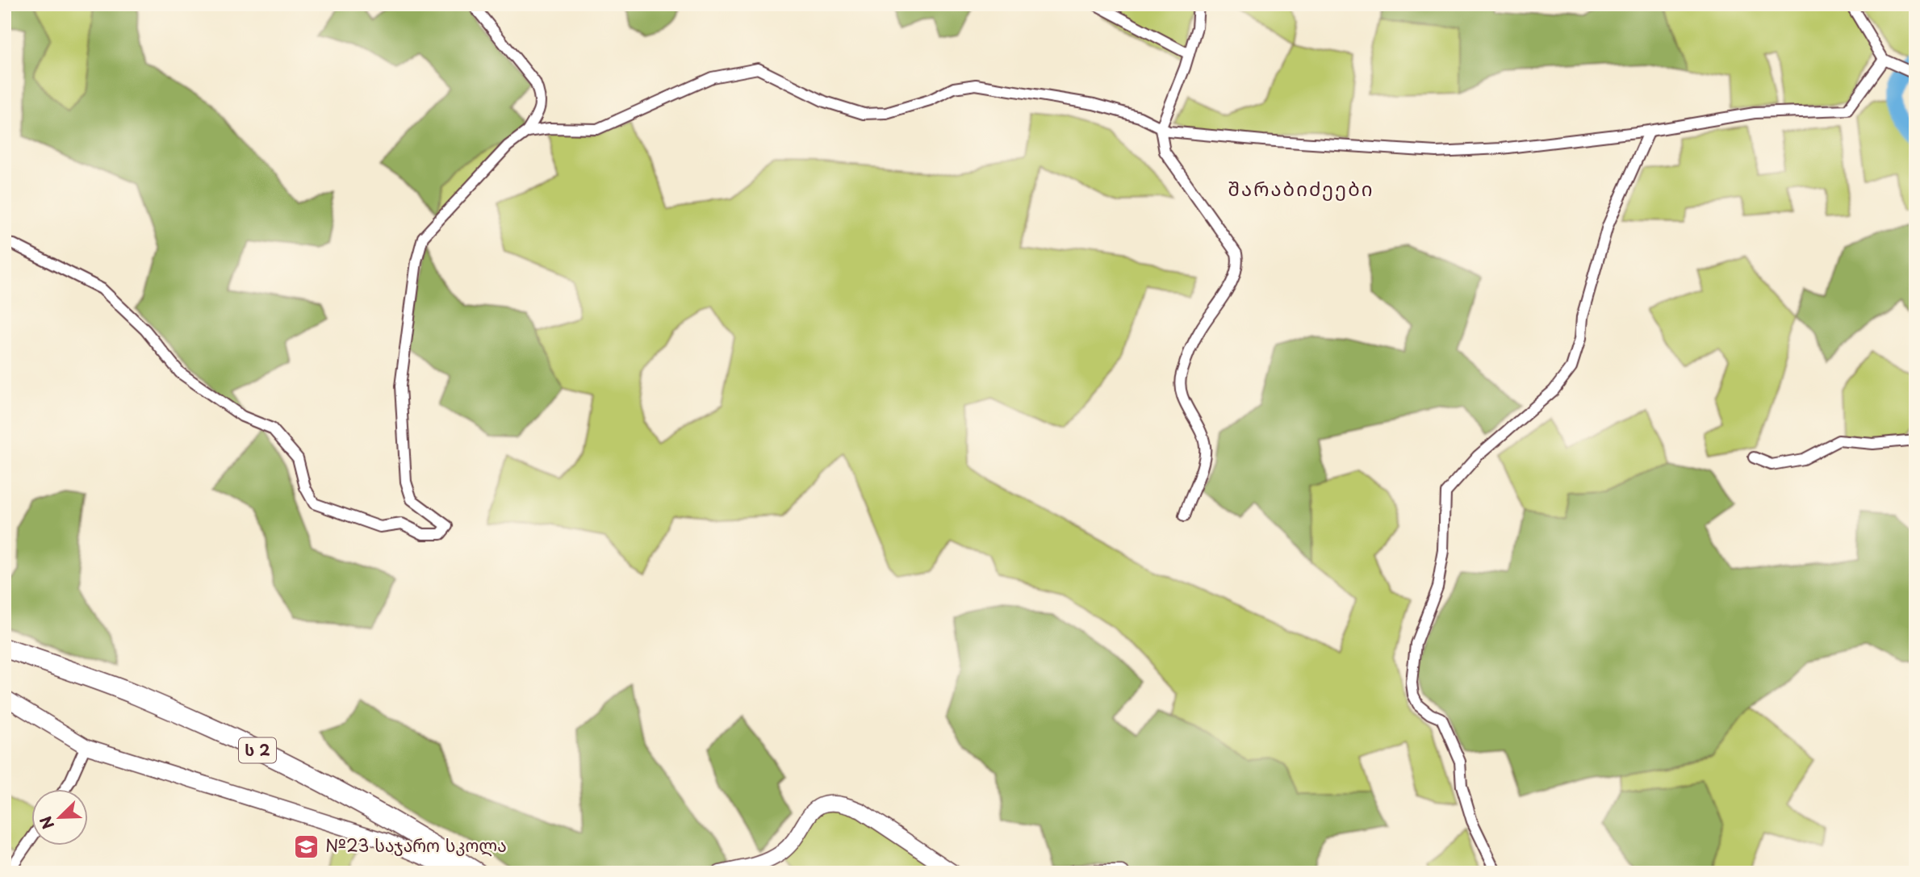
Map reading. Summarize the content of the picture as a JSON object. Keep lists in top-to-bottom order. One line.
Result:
{"streets":{"highway":["ს 2"]},"districts":["შარაბიძეები"],"places":{"school or university":["№23 საჯარო სკოლა"]},"north":"bottom left"}
